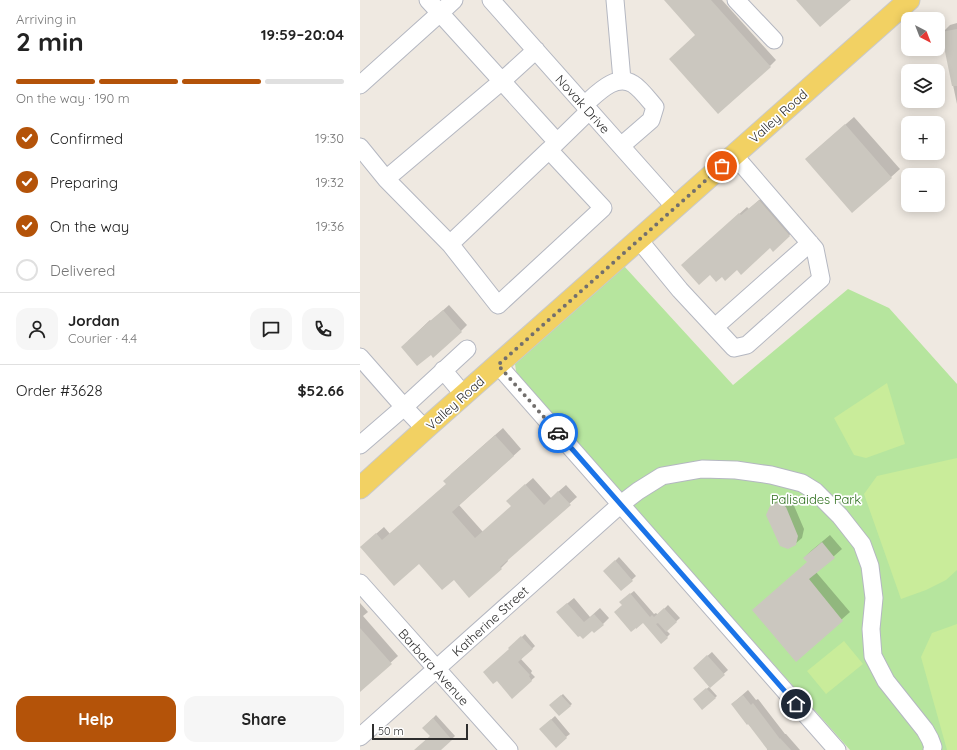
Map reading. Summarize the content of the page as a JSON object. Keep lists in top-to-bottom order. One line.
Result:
{"streets":{"main road":["Valley Road"],"street":["Novak Drive","Katherine Street","Barbara Avenue"]},"crossings":[["Novak Drive","Valley Road"],["Katherine Street","Barbara Avenue"]],"parks":["Palisaides Park"],"scale_bar":"50 m","north":"bottom right","page":{"heading":["2 min","Arriving in","19:59–20:04"],"panel":["Jordan","Courier · 4.4","Order #3628","$52.66"],"map_buttons":["+","−"],"bar":"On the way · 190 m","list":[["Confirmed","19:30"],["Preparing","19:32"],["On the way","19:36"],"Delivered"],"buttons":["Help","Share"],"scale":"50 m"}}
